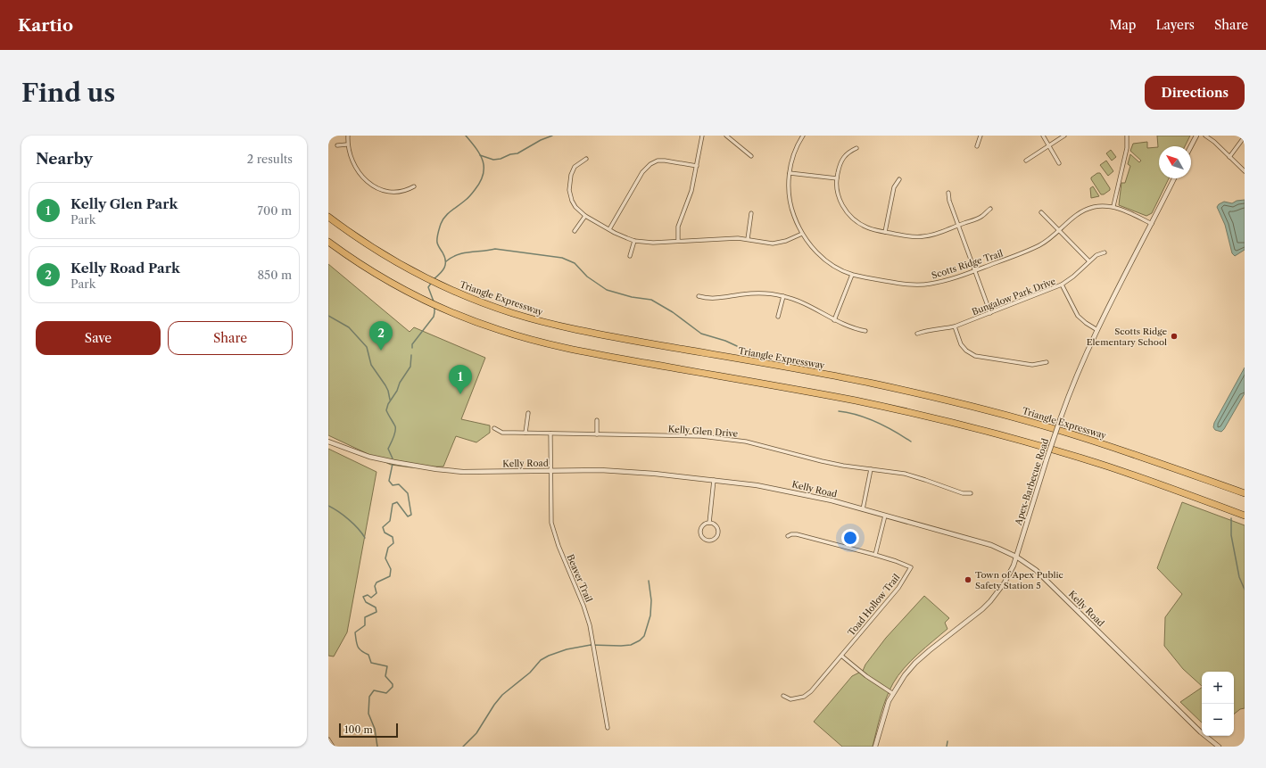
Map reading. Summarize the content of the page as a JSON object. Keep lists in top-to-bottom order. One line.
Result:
{"streets":{"highway":["Triangle Expressway"],"street":["Scotts Ridge Trail","Bungalow Park Drive","Kelly Glen Drive","Kelly Road","Apex-Barbecue Road","Beaver Trail","Toad Hollow Trail"]},"crossings":[["Scotts Ridge Trail","Apex-Barbecue Road"],["Kelly Glen Drive","Beaver Trail"],["Kelly Road","Apex-Barbecue Road"],["Kelly Road","Beaver Trail"]],"places":["Scotts Ridge Elementary School","Town of Apex Public Safety Station 5"],"scale_bar":"100 m","north":"top left","page":{"header":"Kartio","nav":["Map","Layers","Share"],"buttons":["Directions",["Save","Share"]],"title":"Find us","heading":["Nearby","2 results"],"list":[{"mark":"1","name":"Kelly Glen Park","note":"Park","value":"700 m"},{"mark":"2","name":"Kelly Road Park","note":"Park","value":"850 m"}],"pins":["2","1"],"map_buttons":["+","−"],"scale":"100 m"}}
